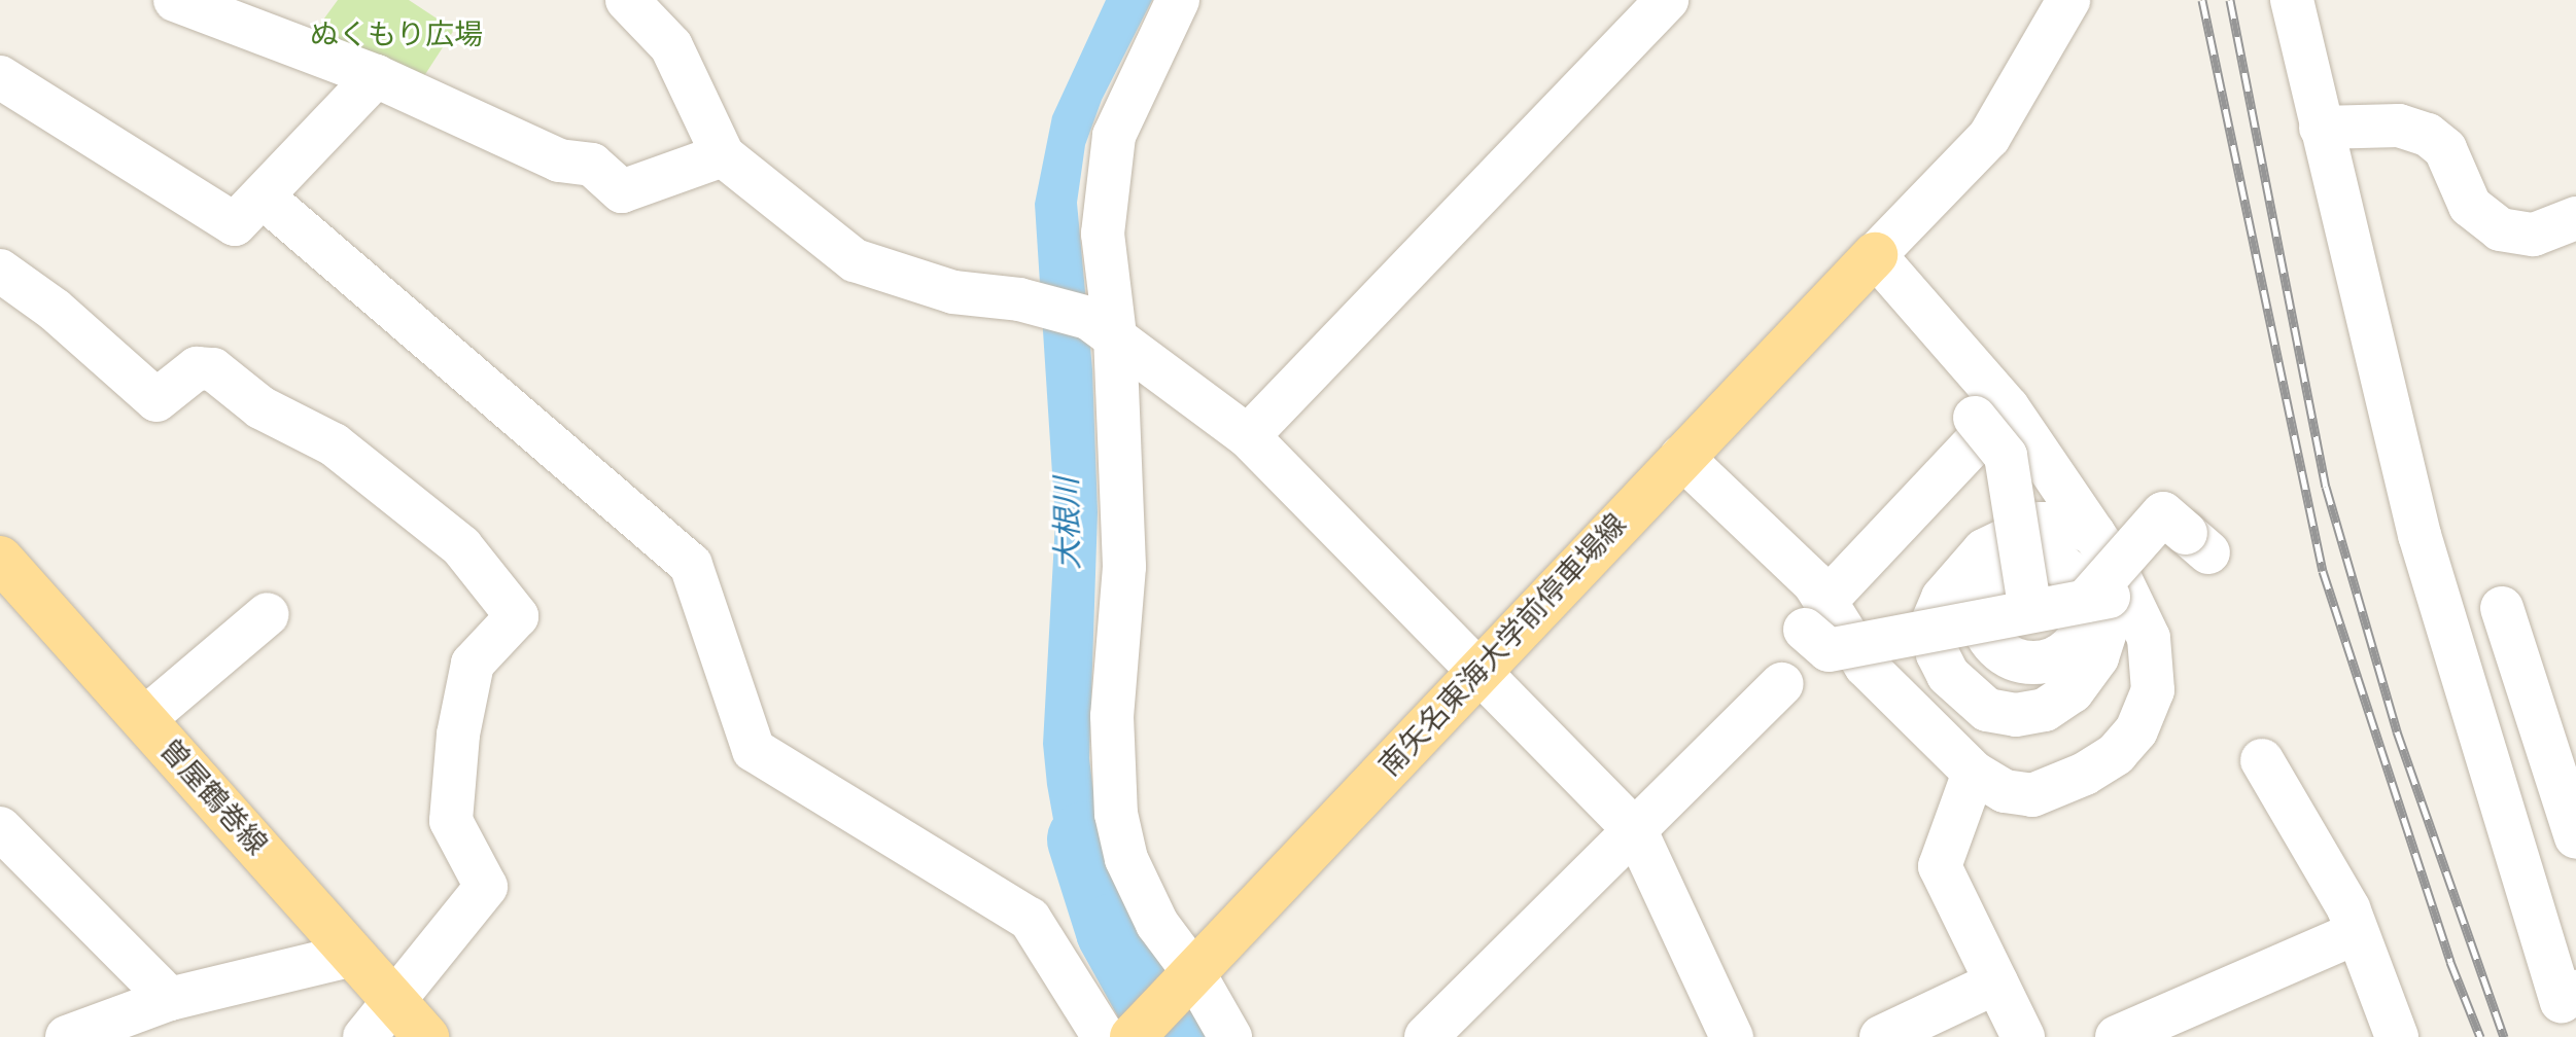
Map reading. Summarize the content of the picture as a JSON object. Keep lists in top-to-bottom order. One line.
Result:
{"streets":{"main road":["南矢名東海大学前停車場線","曽屋鶴巻線"]},"water":["大根川"],"parks":["ぬくもり広場"]}
